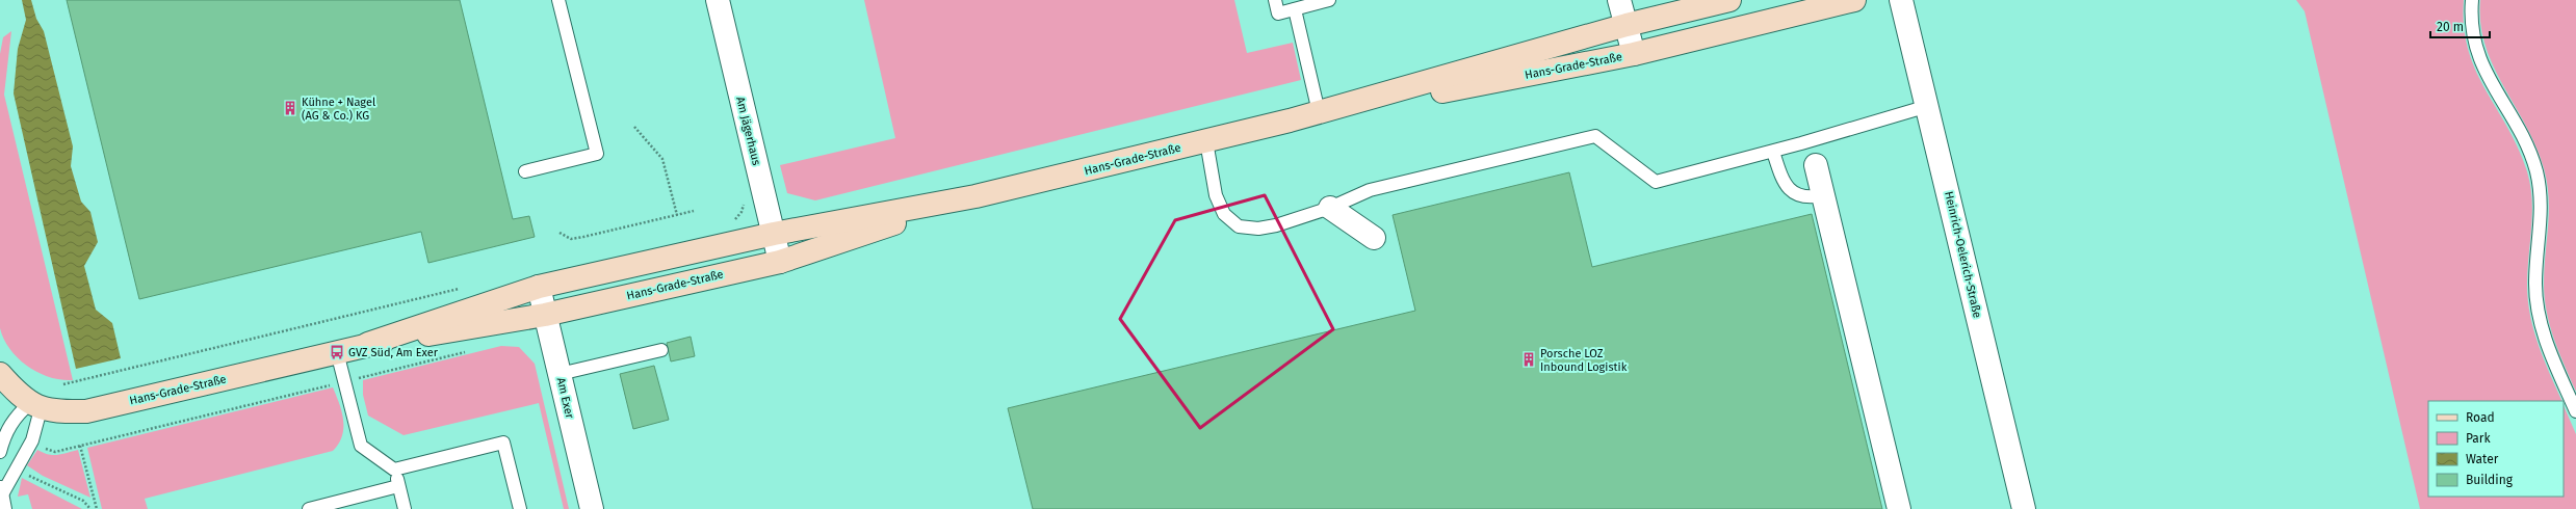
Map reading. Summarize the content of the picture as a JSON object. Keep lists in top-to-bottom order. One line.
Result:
{"streets":{"street":["Hans-Grade-Straße","Am Jägerhaus","Heinrich-Oelerich-Straße","Am Exer"]},"crossings":[["Hans-Grade-Straße","Am Jägerhaus"],["Hans-Grade-Straße","Am Exer"]],"places":{"building":["Kühne + Nagel (AG & Co.) KG","Porsche LOZ Inbound Logistik"],"bus stop":["GVZ Süd, Am Exer"]},"legend":["Road","Park","Water","Building"],"scale_bar":"20 m"}
